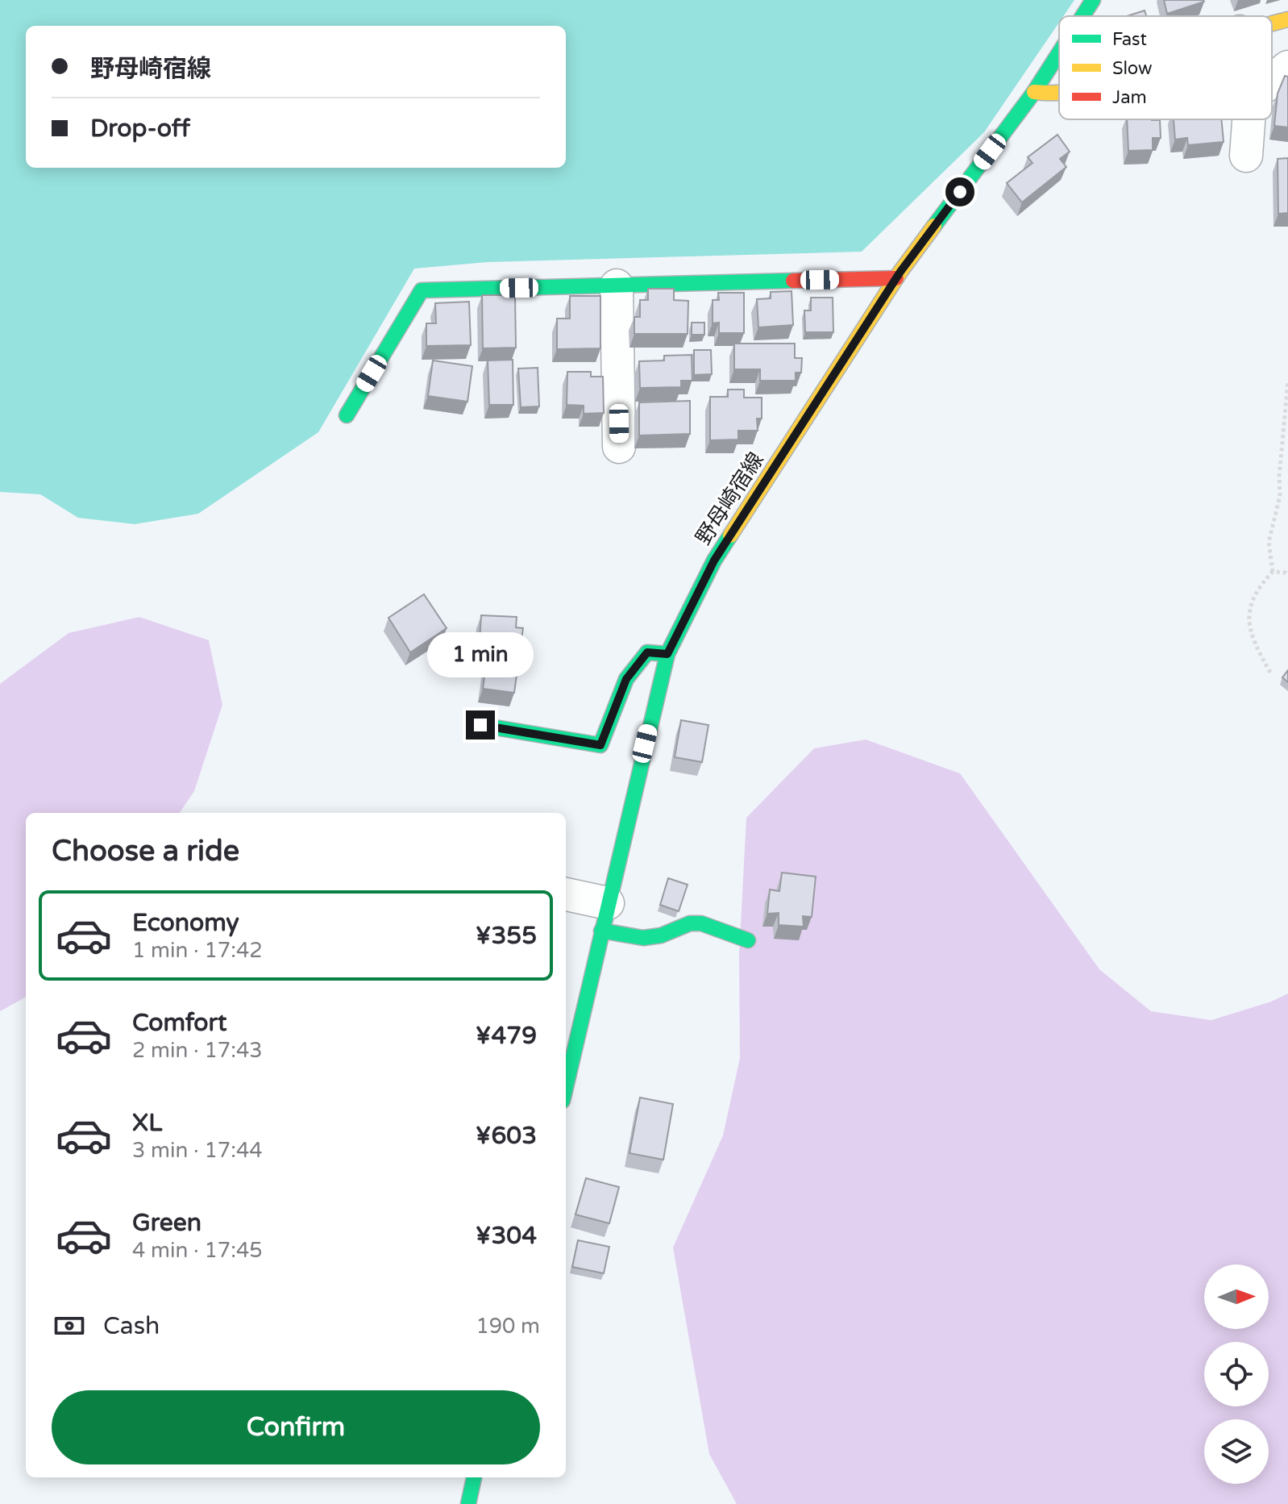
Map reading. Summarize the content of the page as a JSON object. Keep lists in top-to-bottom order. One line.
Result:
{"streets":{"main road":["野母崎宿線"]},"legend":["Fast","Slow","Jam"],"north":"right","page":{"banner":["野母崎宿線","Drop-off"],"bubble":"1 min","heading":"Choose a ride","list":[{"name":"Economy","note":"1 min · 17:42","value":"¥355"},{"name":"Comfort","note":"2 min · 17:43","value":"¥479"},{"name":"XL","note":"3 min · 17:44","value":"¥603"},{"name":"Green","note":"4 min · 17:45","value":"¥304"}],"pay":["Cash","190 m"],"buttons":"Confirm"}}
